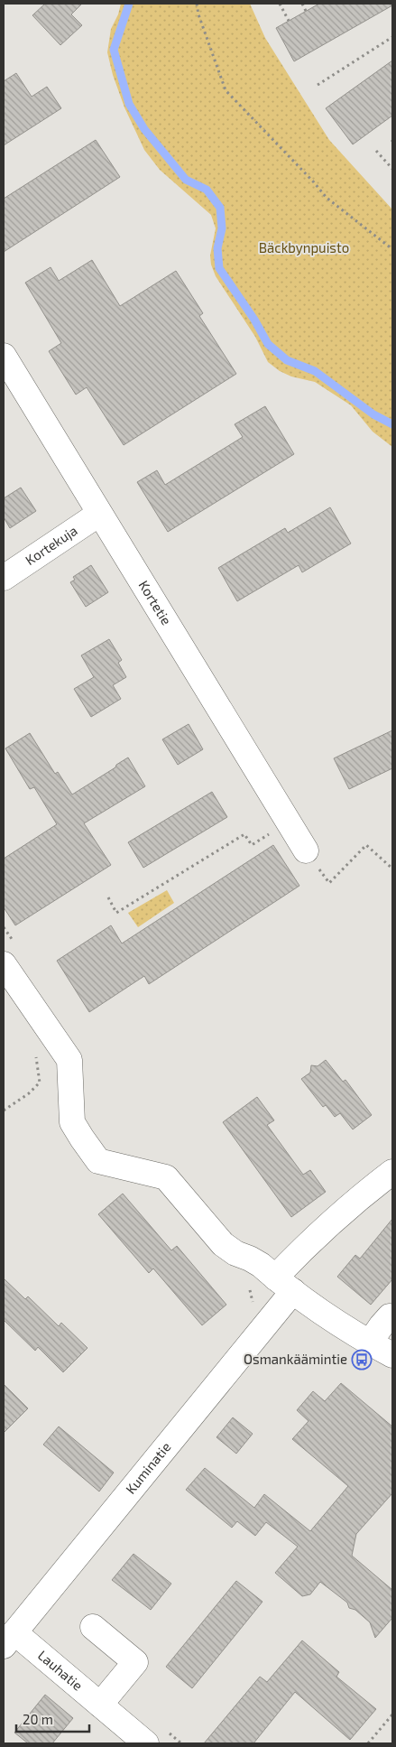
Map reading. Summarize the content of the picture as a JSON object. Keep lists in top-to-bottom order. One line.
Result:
{"streets":{"street":["Kortekuja","Kortetie","Kuminatie","Lauhatie"]},"crossings":[["Kortekuja","Kortetie"],["Kuminatie","Lauhatie"]],"parks":["Bäckbynpuisto"],"places":{"bus stop":["Osmankäämintie"]},"scale_bar":"20 m"}
